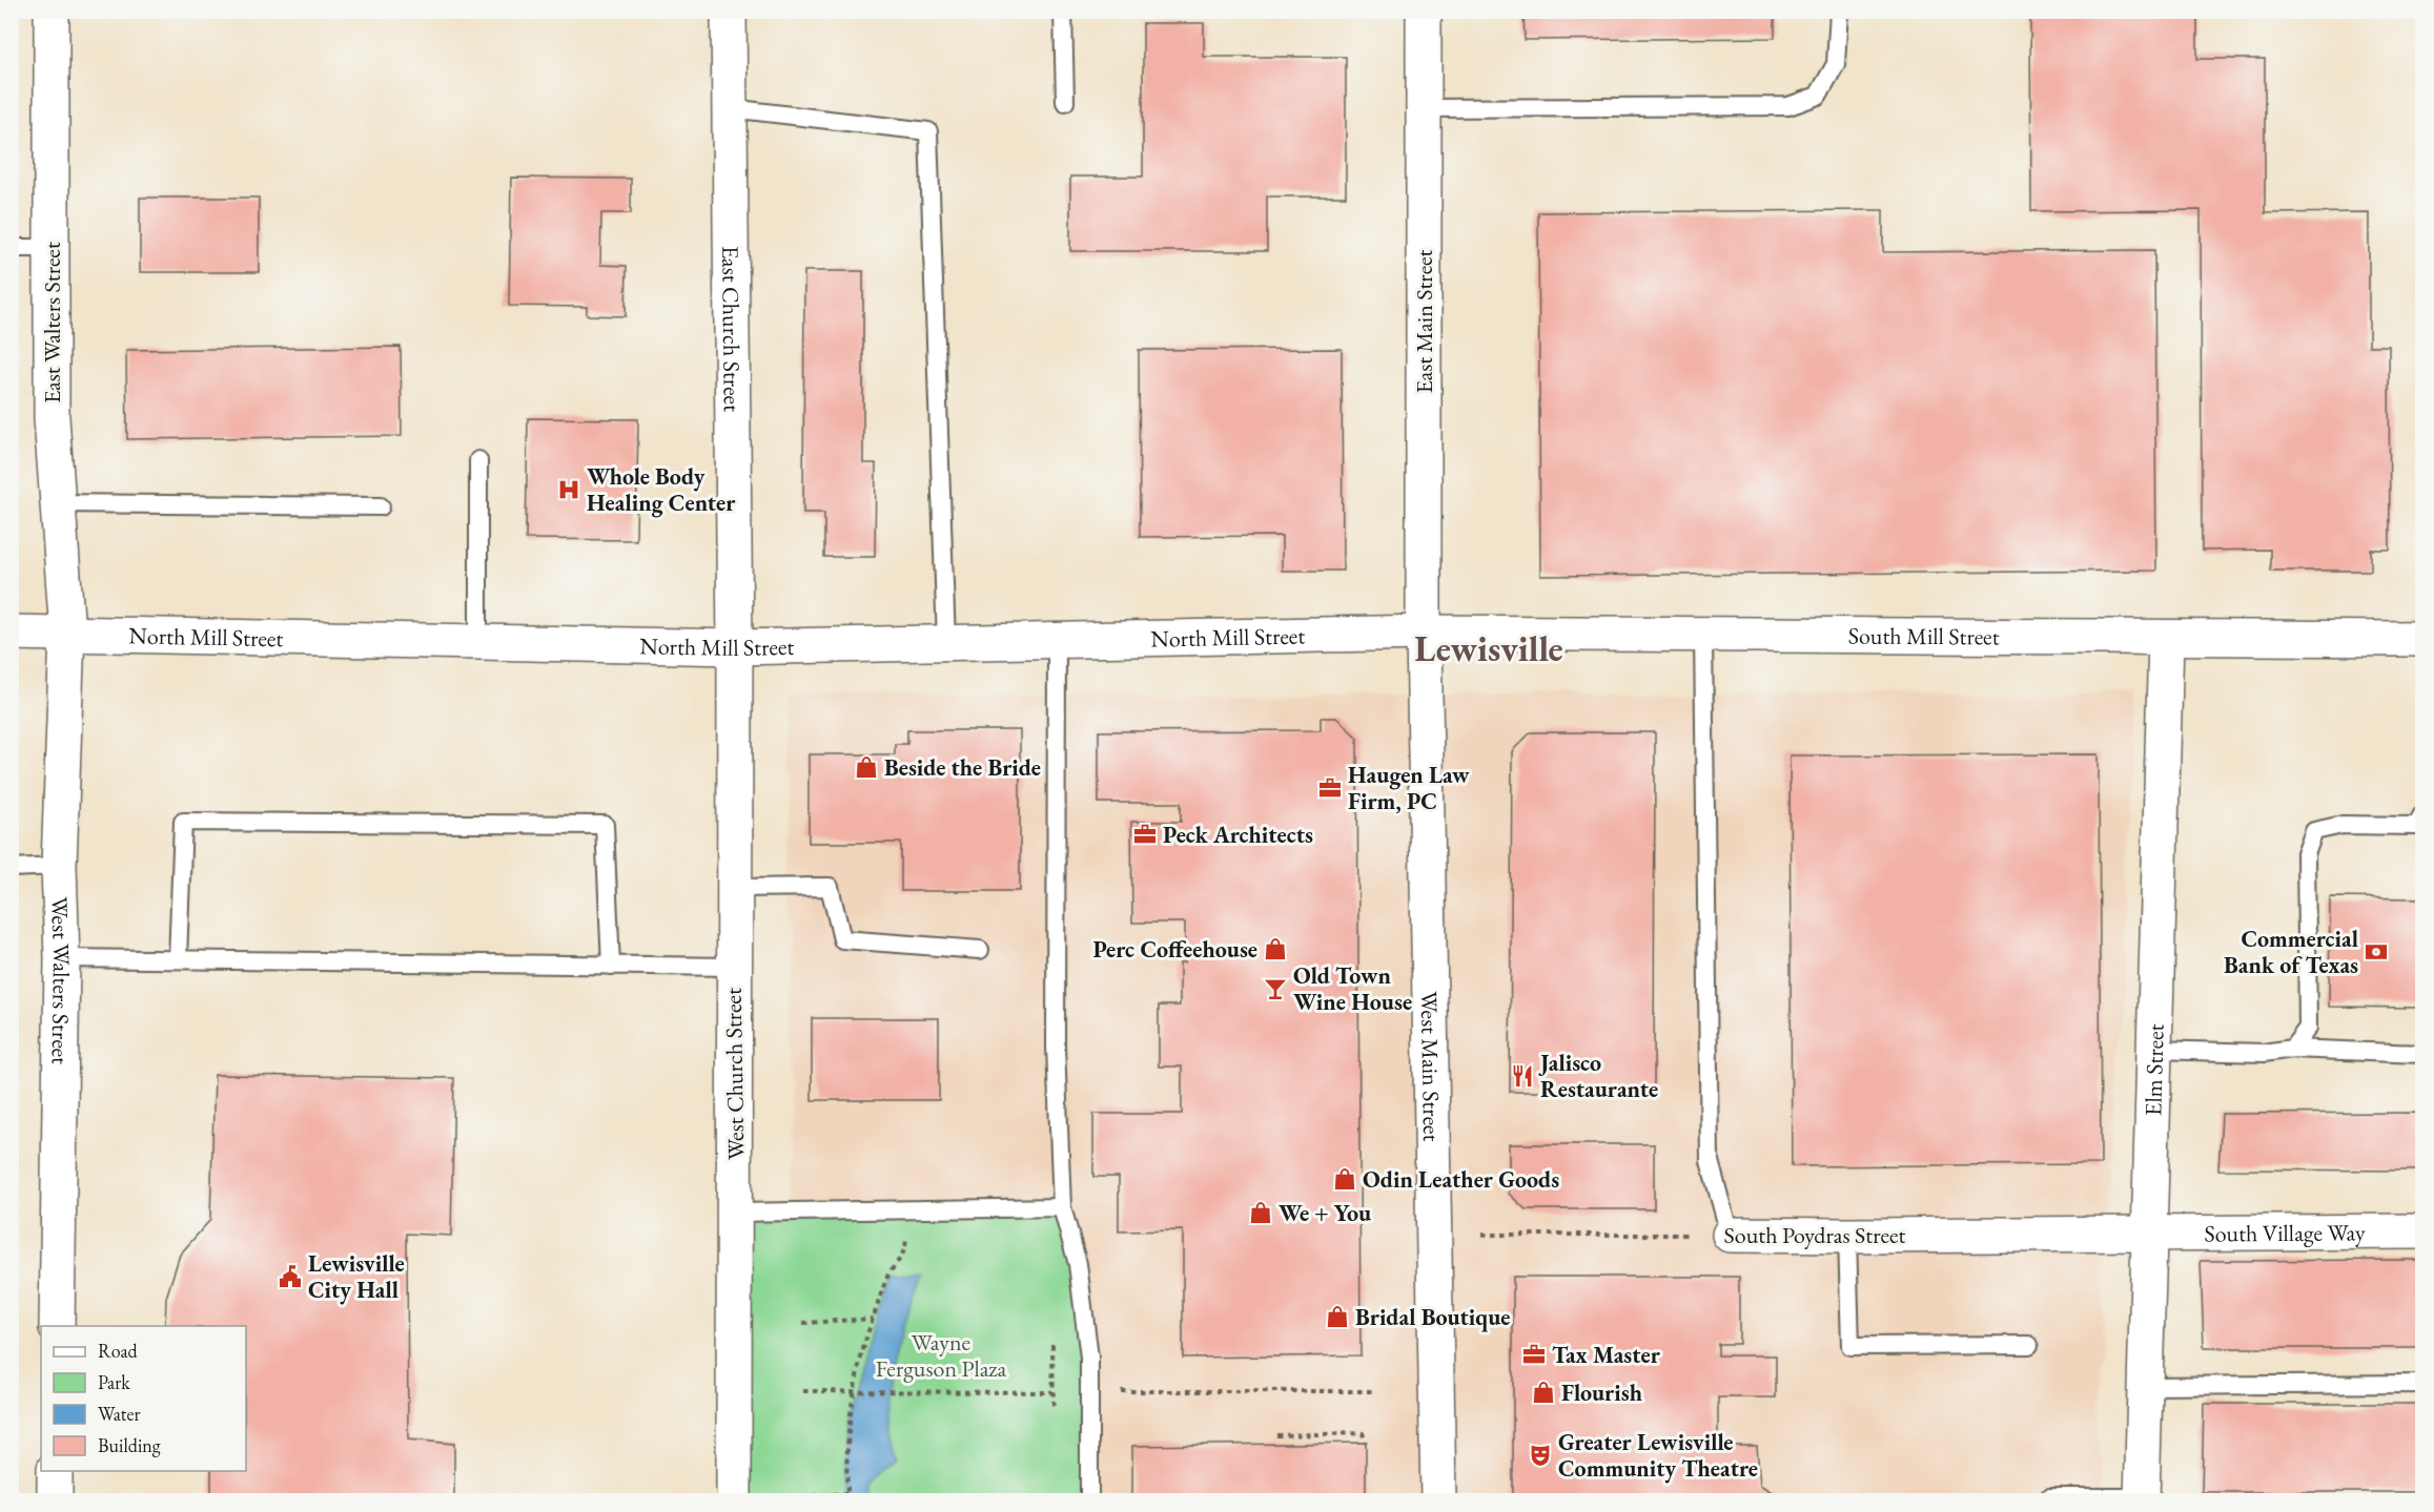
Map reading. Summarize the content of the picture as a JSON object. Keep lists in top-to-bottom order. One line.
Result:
{"streets":{"main road":["East Main Street","East Walters Street","East Church Street","North Mill Street","South Mill Street","West Walters Street","West Main Street","Elm Street","West Church Street","South Village Way","South Poydras Street"]},"crossings":[["East Main Street","North Mill Street"],["East Main Street","South Mill Street"],["East Main Street","West Main Street"],["East Walters Street","North Mill Street"],["East Walters Street","West Walters Street"],["East Church Street","North Mill Street"],["East Church Street","West Church Street"],["North Mill Street","South Mill Street"],["North Mill Street","West Walters Street"],["North Mill Street","West Main Street"],["North Mill Street","West Church Street"],["South Mill Street","West Main Street"],["South Mill Street","Elm Street"],["Elm Street","South Village Way"],["Elm Street","South Poydras Street"],["South Village Way","South Poydras Street"]],"districts":["Lewisville"],"parks":["Wayne Ferguson Plaza"],"places":{"hospital":["Whole Body Healing Center"],"shop":["Beside the Bride","Perc Coffeehouse","Odin Leather Goods","We + You","Bridal Boutique","Flourish"],"office":["Haugen Law Firm, PC","Peck Architects","Tax Master"],"bank":["Commercial Bank of Texas"],"bar":["Old Town Wine House"],"restaurant":["Jalisco Restaurante"],"public building":["Lewisville City Hall"],"theatre":["Greater Lewisville Community Theatre"]},"legend":["Road","Park","Water","Building"]}
